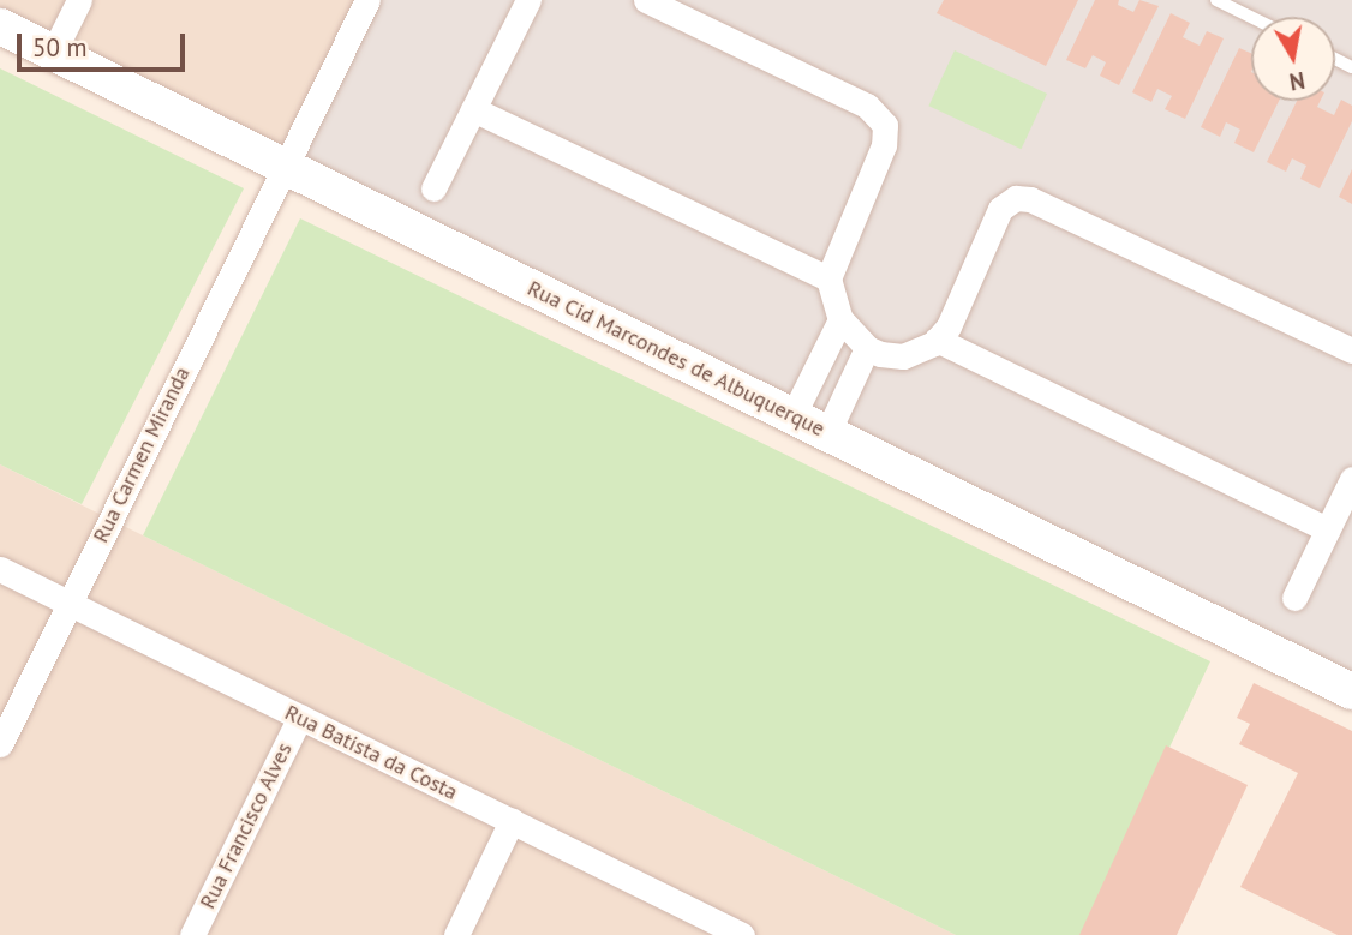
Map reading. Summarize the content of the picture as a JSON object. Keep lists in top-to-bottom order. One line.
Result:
{"streets":{"street":["Rua Cid Marcondes de Albuquerque","Rua Carmen Miranda","Rua Batista da Costa","Rua Francisco Alves"]},"crossings":[["Rua Cid Marcondes de Albuquerque","Rua Carmen Miranda"],["Rua Carmen Miranda","Rua Batista da Costa"],["Rua Batista da Costa","Rua Francisco Alves"]],"scale_bar":"50 m","north":"bottom"}
